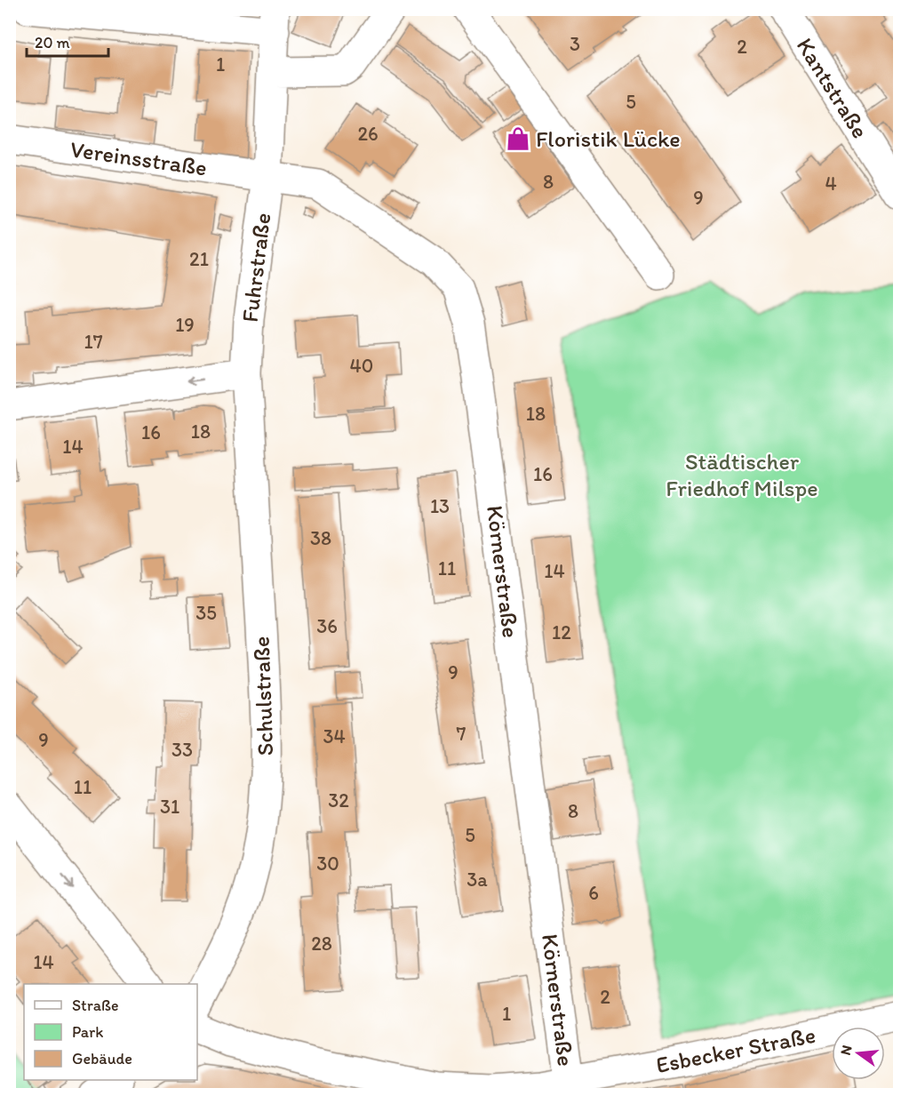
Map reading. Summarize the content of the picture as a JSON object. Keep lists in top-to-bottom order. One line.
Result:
{"streets":{"street":["Kantstraße","Vereinsstraße","Fuhrstraße","Körnerstraße","Schulstraße","Esbecker Straße"]},"crossings":[["Vereinsstraße","Fuhrstraße"],["Vereinsstraße","Körnerstraße"],["Fuhrstraße","Körnerstraße"],["Fuhrstraße","Schulstraße"],["Körnerstraße","Esbecker Straße"]],"parks":["Städtischer Friedhof Milspe"],"places":{"shop":["Floristik Lücke"]},"house_numbers":["3","2","1","5","26","8","4","9","21","19","17","40","18","18","16","14","16","13","38","11","14","35","36","12","9","7","34","9","33","11","32","31","8","5","30","3a","6","28","14","2","1"],"legend":["Straße","Park","Gebäude"],"scale_bar":"20 m","north":"left"}
